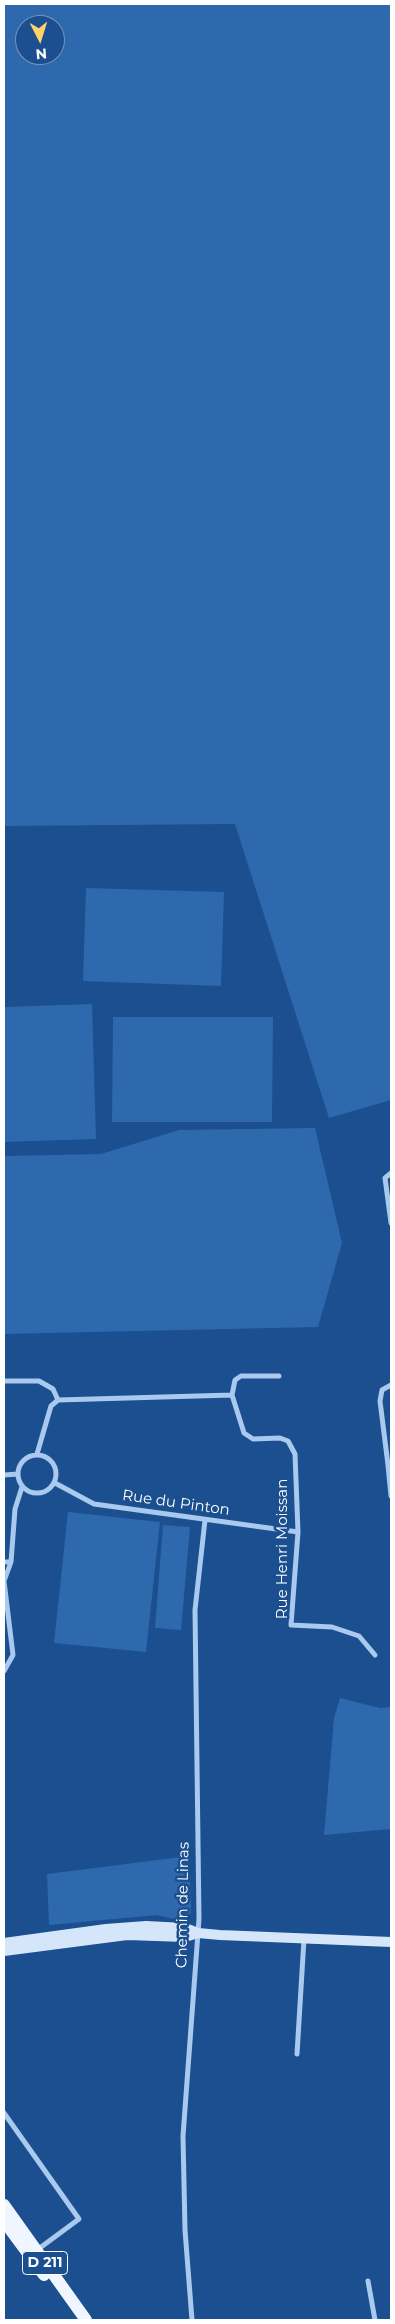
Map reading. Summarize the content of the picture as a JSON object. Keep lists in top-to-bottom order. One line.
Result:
{"streets":{"main road":["D 211"],"street":["Rue du Pinton","Rue Henri Moissan","Chemin de Linas"]},"crossings":[["Rue du Pinton","Rue Henri Moissan"],["Rue du Pinton","Chemin de Linas"]],"north":"bottom"}
